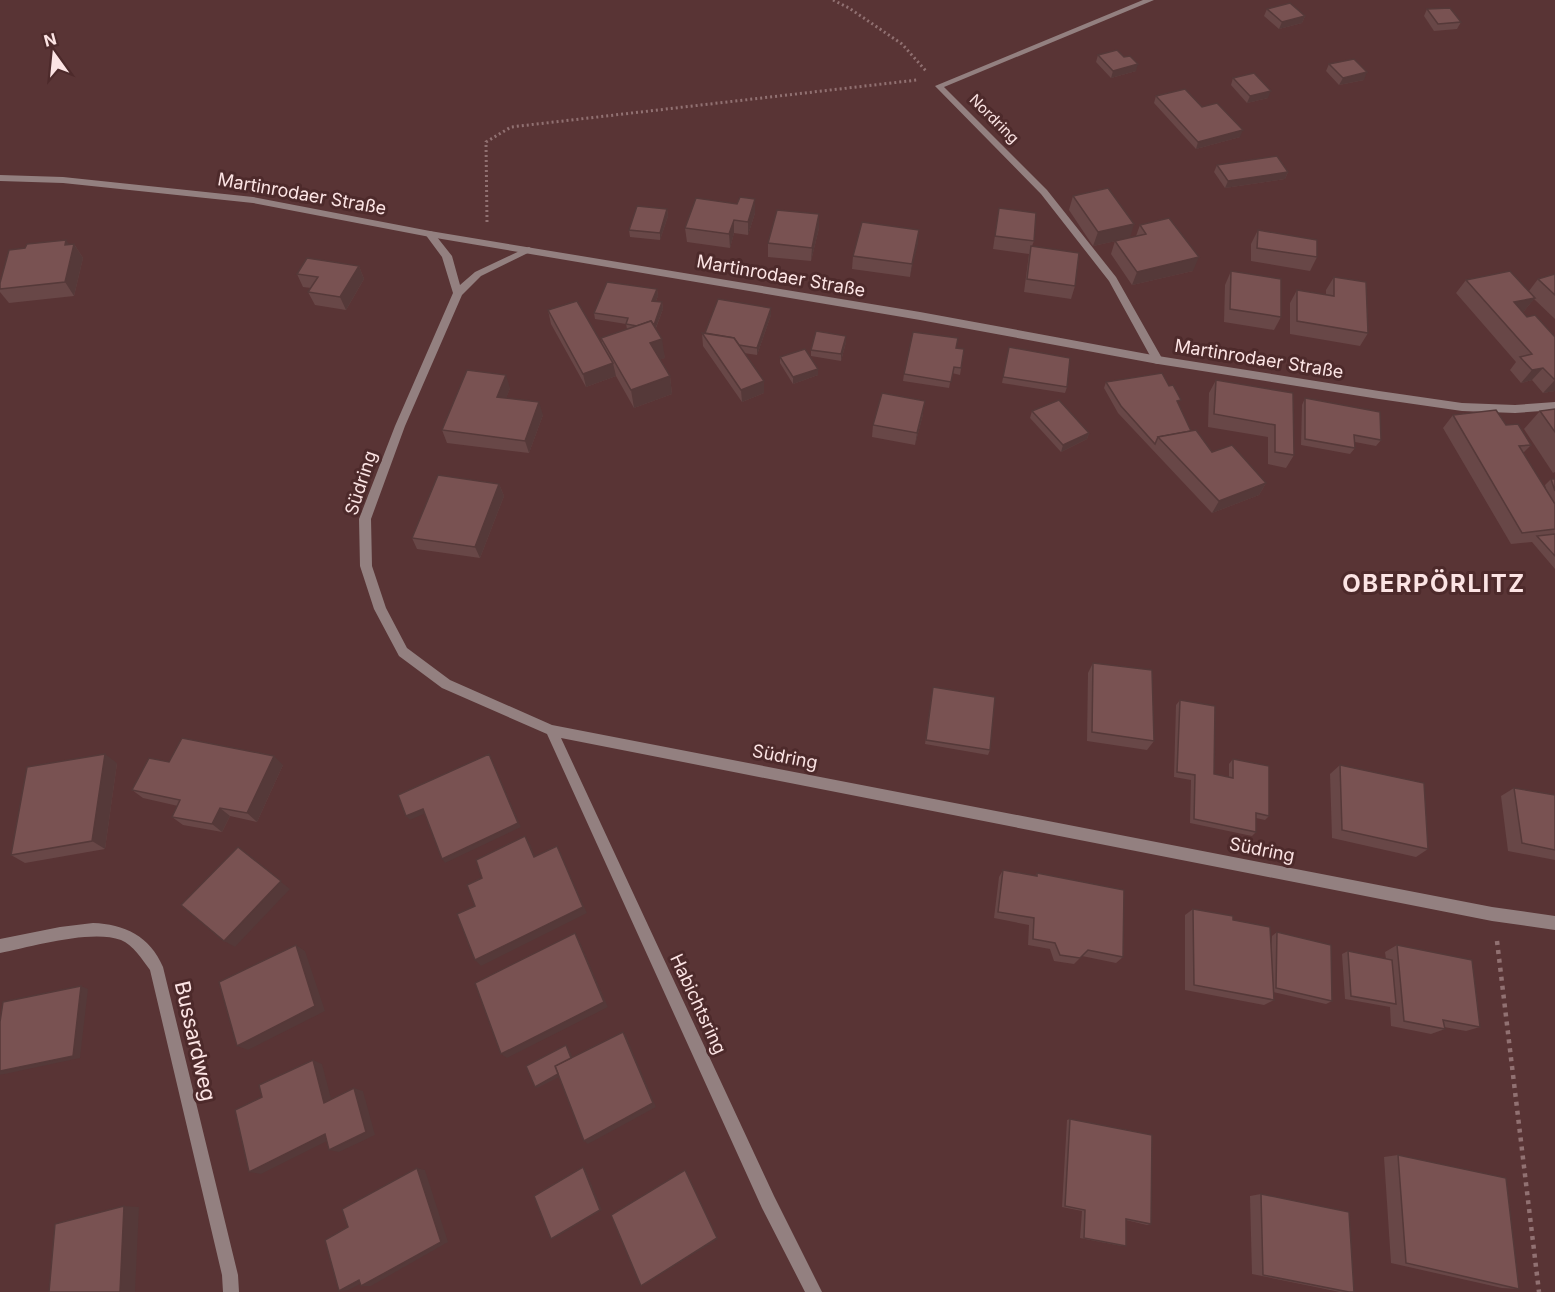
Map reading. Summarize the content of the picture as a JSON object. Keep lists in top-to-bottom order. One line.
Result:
{"streets":{"street":["Nordring","Martinrodaer Straße","Südring","Habichtsring","Bussardweg"]},"crossings":[["Nordring","Martinrodaer Straße"],["Martinrodaer Straße","Südring"],["Südring","Habichtsring"]],"districts":["OBERPÖRLITZ"],"north":"top"}
